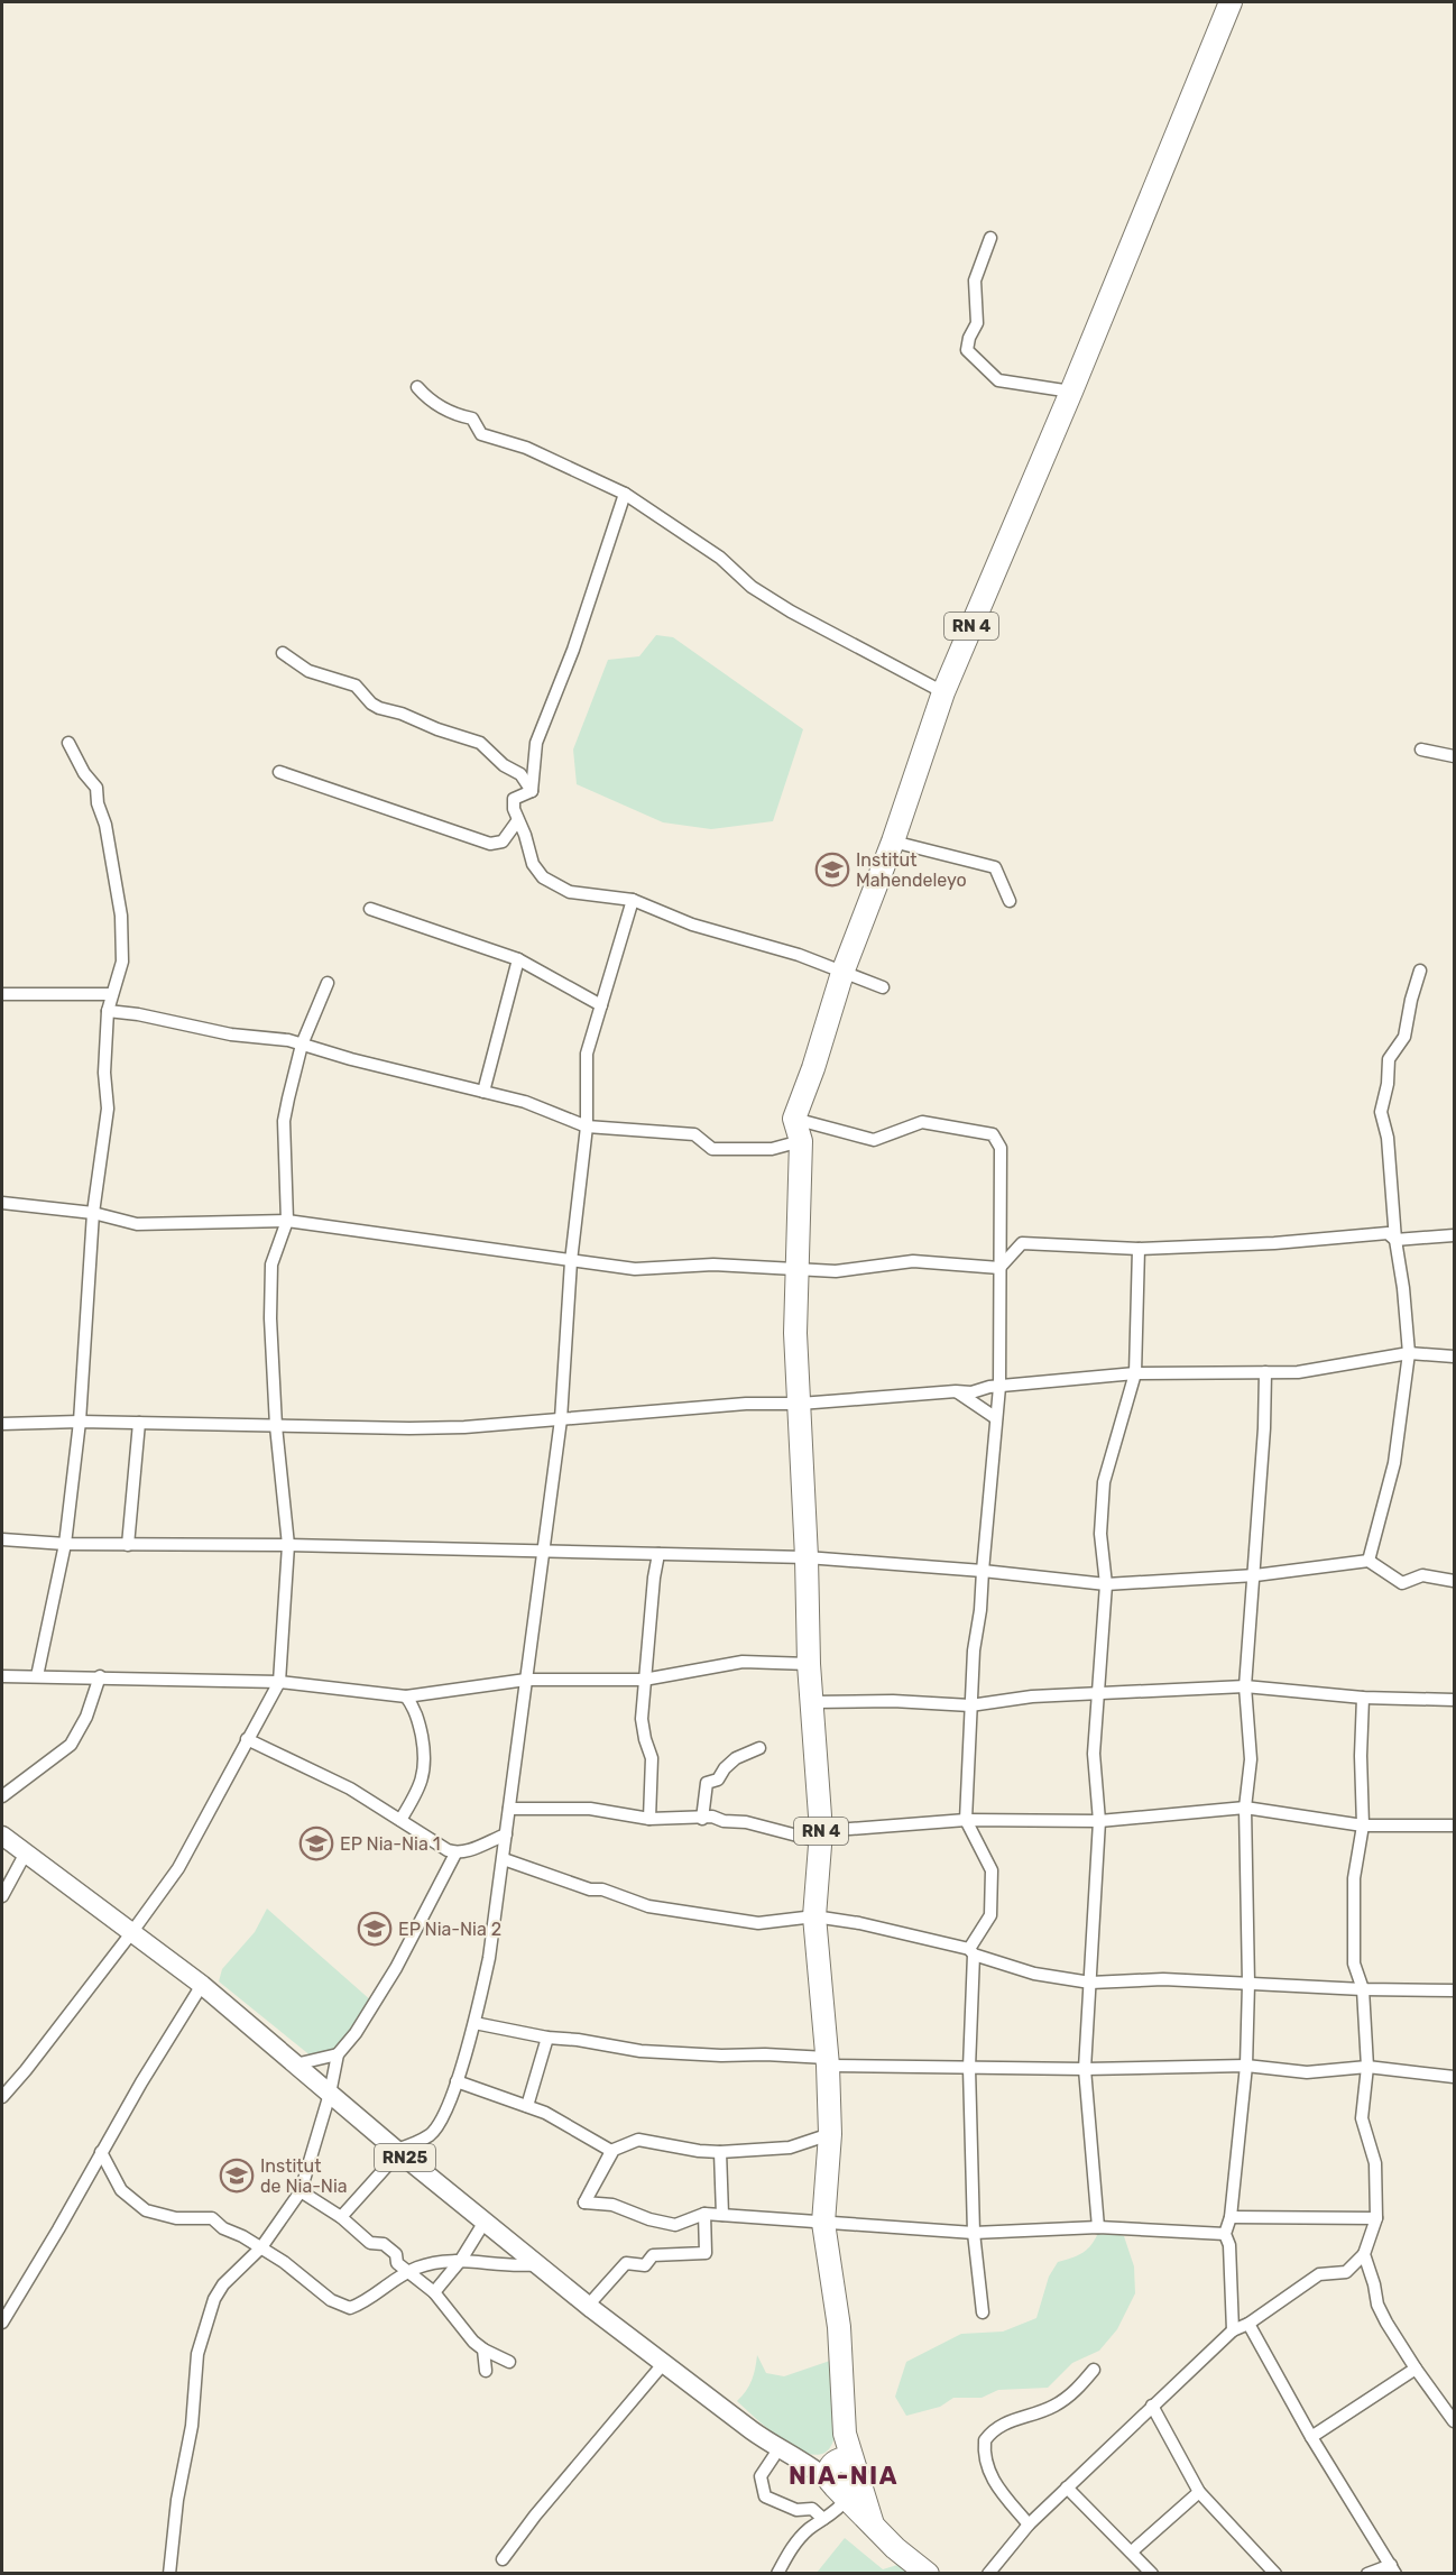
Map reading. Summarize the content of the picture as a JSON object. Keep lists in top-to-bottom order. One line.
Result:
{"streets":{"highway":["RN 4"],"main road":["RN25"]},"crossings":[["RN 4","RN25"]],"districts":["NIA-NIA"],"places":{"school or university":["Institut Mahendeleyo","EP Nia-Nia 1","EP Nia-Nia 2","Institut de Nia-Nia"]}}
